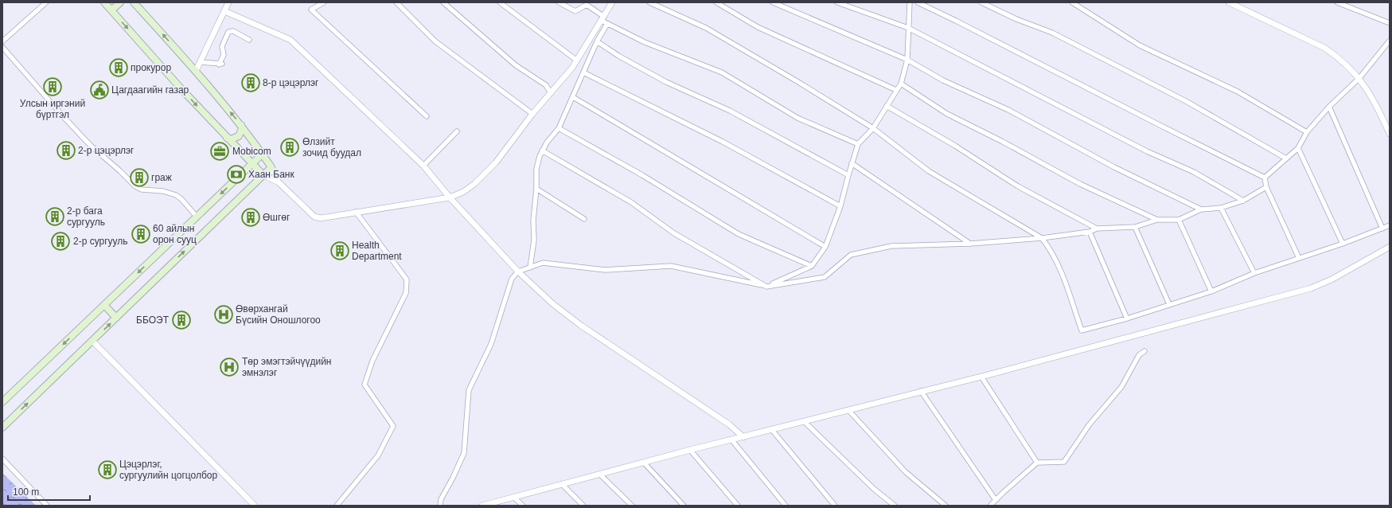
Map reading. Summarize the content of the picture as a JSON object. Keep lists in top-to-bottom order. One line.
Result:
{"places":{"building":["прокурор","8-р цэцэрлэг","Улсын иргэний бүртгэл","Өлзийт зочид буудал","2-р цэцэрлэг","граж","2-р бага сургууль","Өшгөг","60 айлын орон сууц","2-р сургууль","Health Department","ББОЭТ","Цэцэрлэг, сургуулийн цогцолбор"],"public building":["Цагдаагийн газар"],"office":["Mobicom"],"bank":["Хаан Банк"],"hospital":["Өвөрхангай Бүсийн Оношлогоо","Төр эмэгтэйчүүдийн эмнэлэг"]},"scale_bar":"100 m"}
